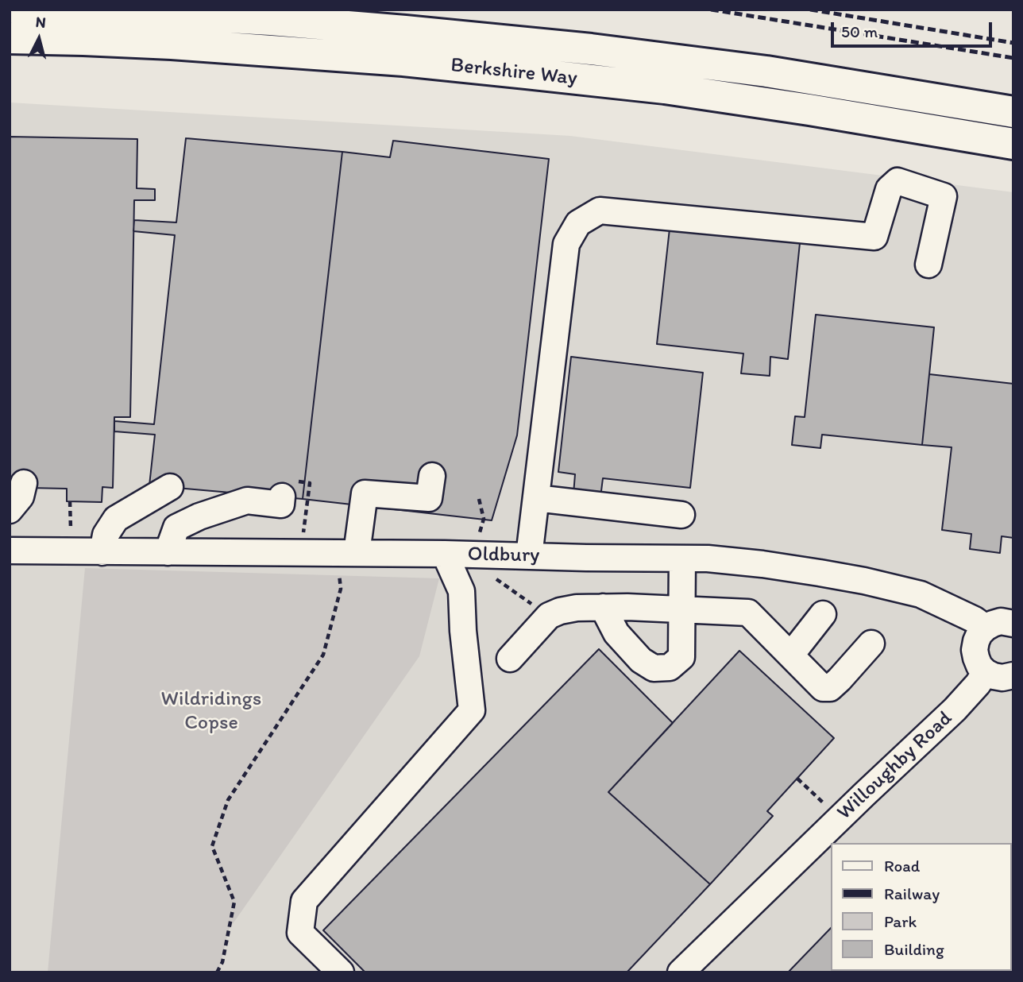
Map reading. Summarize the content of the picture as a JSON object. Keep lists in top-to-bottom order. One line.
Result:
{"streets":{"highway":["Berkshire Way"],"street":["Oldbury","Willoughby Road"]},"parks":["Wildridings Copse"],"legend":["Road","Railway","Park","Building"],"scale_bar":"50 m","north":"top"}
